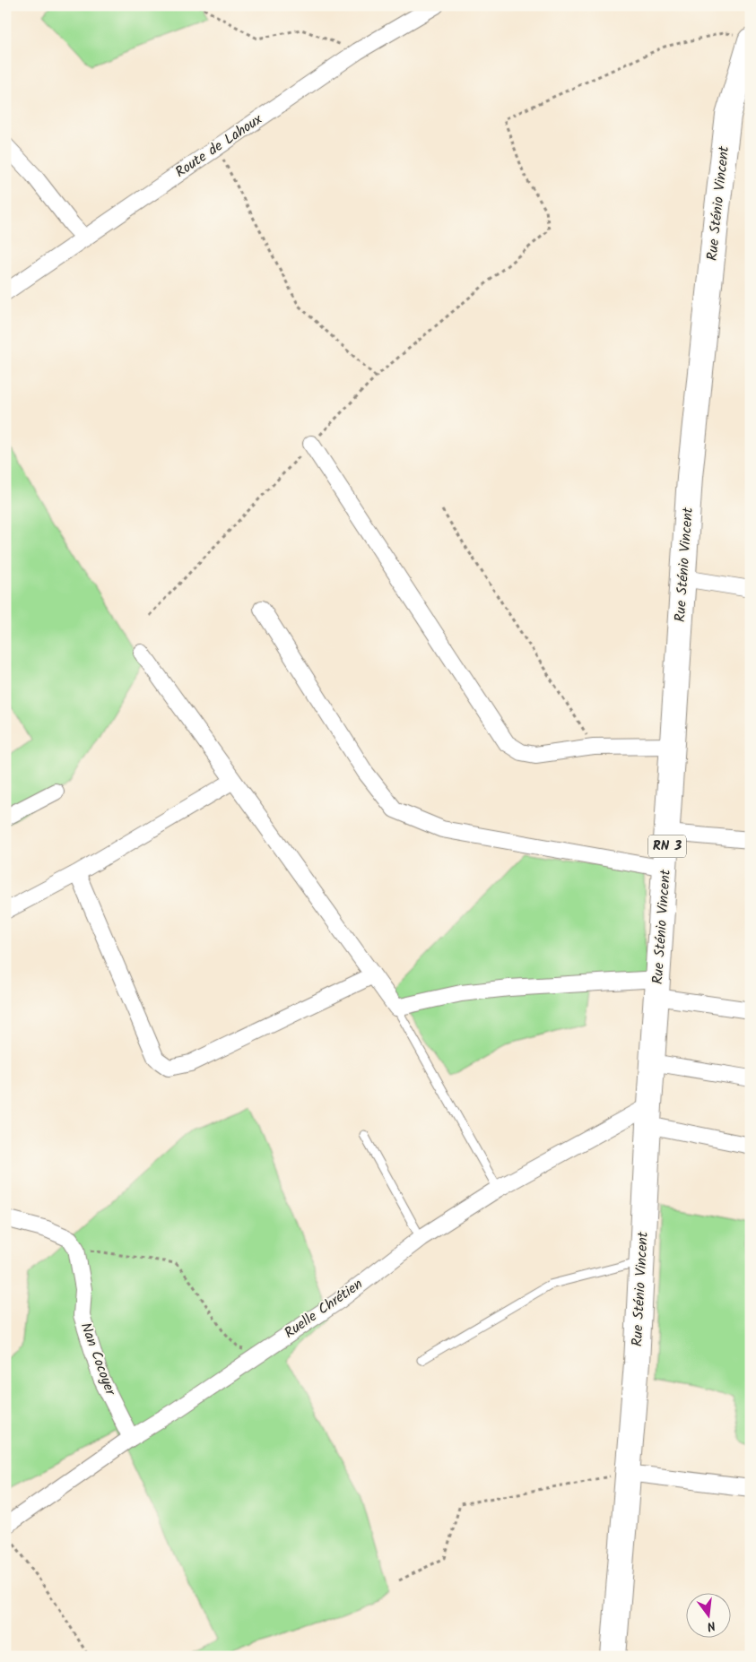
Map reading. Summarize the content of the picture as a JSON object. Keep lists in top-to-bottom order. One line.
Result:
{"streets":{"main road":["Rue Sténio Vincent","RN 3"],"street":["Route de Lahoux","Ruelle Chrétien","Nan Cocoyer"]},"crossings":[["Rue Sténio Vincent","Ruelle Chrétien"],["Ruelle Chrétien","Nan Cocoyer"]],"north":"bottom"}
